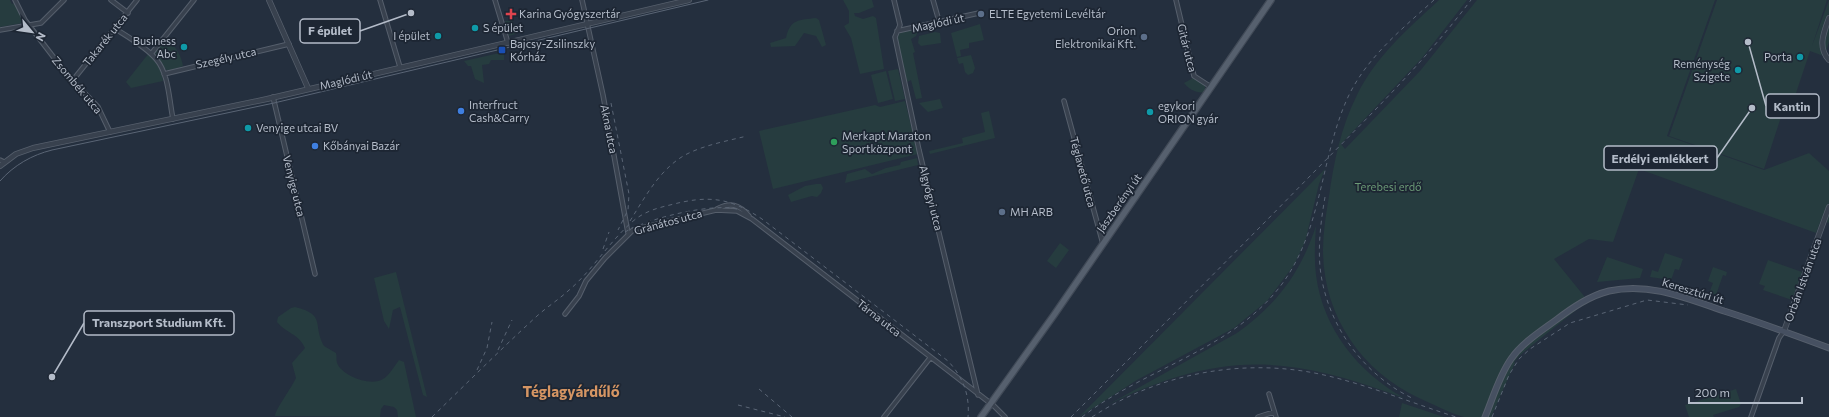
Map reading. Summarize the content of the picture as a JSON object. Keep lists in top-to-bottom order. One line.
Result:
{"streets":{"main road":["Jászberényi út","Keresztúri út"],"street":["Maglódi út","Takarék utca","Gitár utca","Szegély utca","Zsombék utca","Akna utca","Téglavető utca","Venyige utca","Algyógyi utca","Gránátos utca","Orbán István utca","Tárna utca"]},"crossings":[["Maglódi út","Zsombék utca"],["Maglódi út","Akna utca"],["Maglódi út","Venyige utca"],["Maglódi út","Algyógyi utca"],["Takarék utca","Zsombék utca"],["Gitár utca","Jászberényi út"],["Akna utca","Gránátos utca"],["Téglavető utca","Jászberényi út"],["Algyógyi utca","Tárna utca"],["Jászberényi út","Tárna utca"],["Gránátos utca","Tárna utca"],["Orbán István utca","Keresztúri út"]],"districts":["Téglagyárdűlő"],"parks":["Terebesi erdő"],"places":{"other":["F épület","ELTE Egyetemi Levéltár","S épület","I épület","Orion Elektronikai Kft.","Kantin","Business Abc","Porta","Reménység Szigete","Erdélyi emlékkert","Interfruct Cash&Carry","egykori ORION gyár","Venyige utcai BV","Merkapt Maraton Sportközpont","Kőbányai Bazár","MH ARB","Transzport Studium Kft."],"health":["Karina Gyógyszertár"],"transit":["Bajcsy-Zsilinszky Kórház"]},"scale_bar":"200 m","north":"bottom right"}
